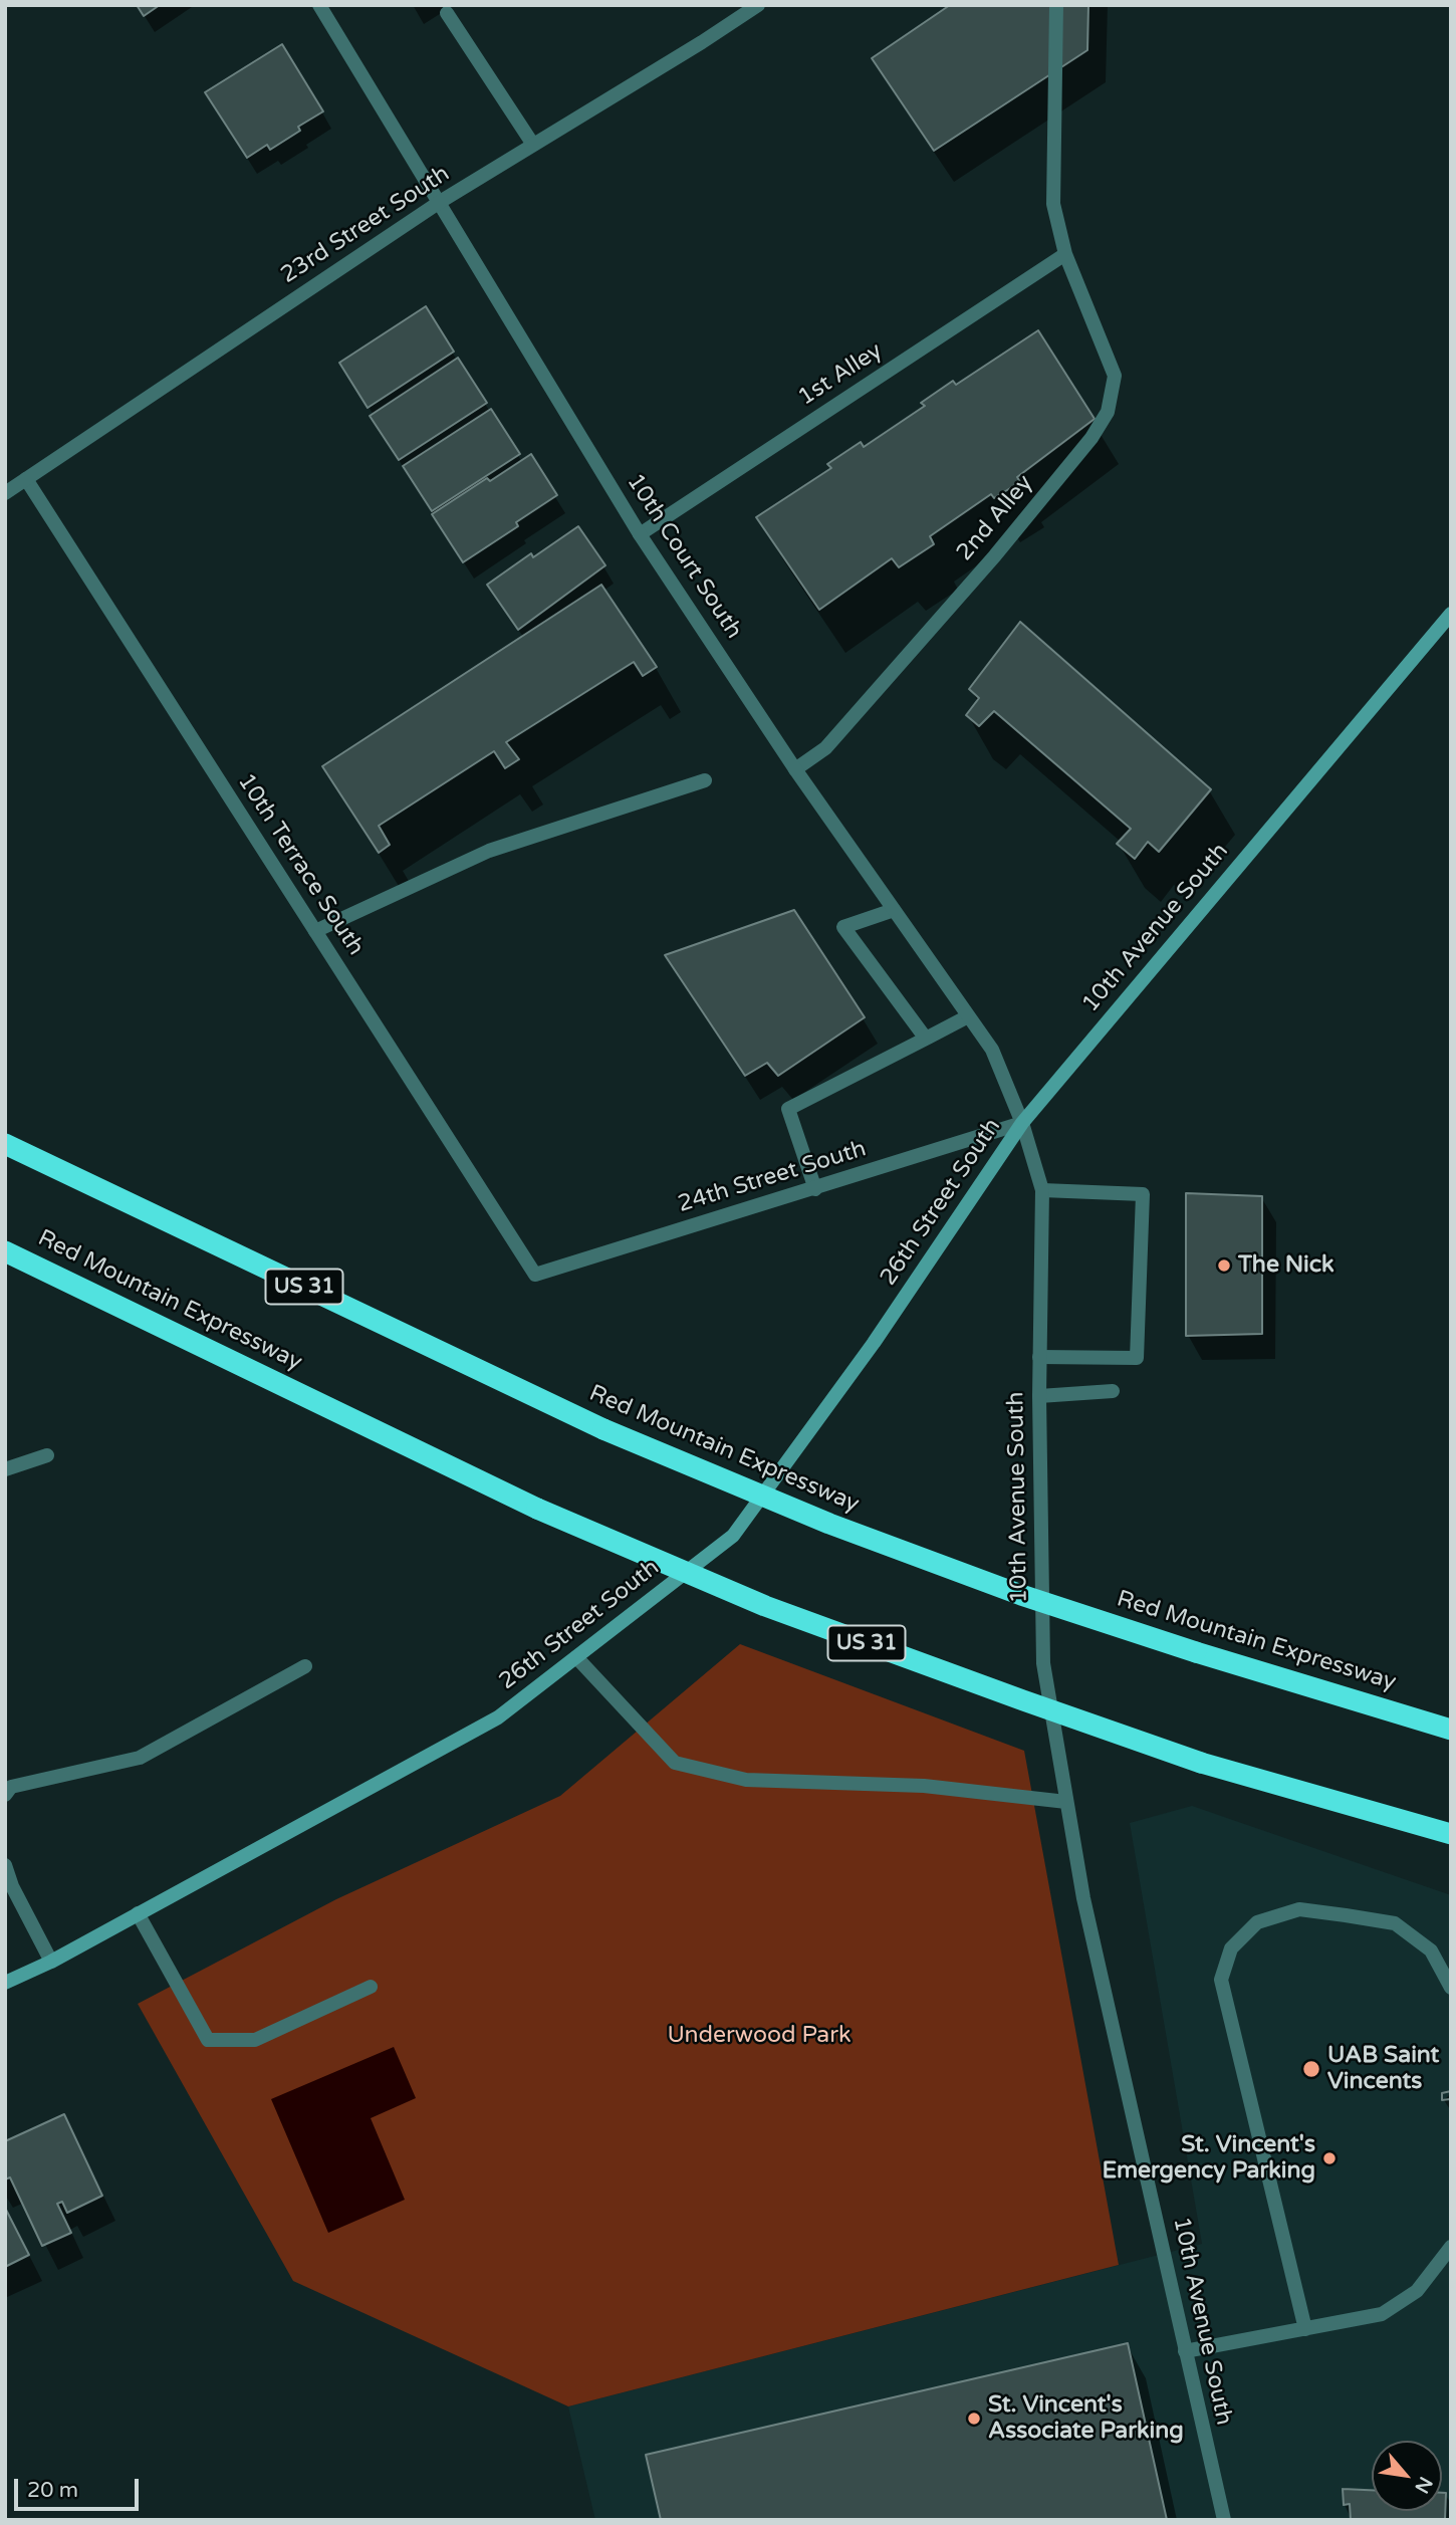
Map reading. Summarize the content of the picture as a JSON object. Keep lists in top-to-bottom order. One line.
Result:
{"streets":{"highway":["US 31","Red Mountain Expressway"],"main road":["10th Avenue South","26th Street South"],"street":["23rd Street South","1st Alley","2nd Alley","10th Court South","10th Terrace South","24th Street South"]},"crossings":[["23rd Street South","10th Court South"],["23rd Street South","10th Terrace South"],["1st Alley","2nd Alley"],["1st Alley","10th Court South"],["2nd Alley","10th Court South"],["10th Court South","10th Avenue South"],["10th Court South","24th Street South"],["10th Court South","26th Street South"],["10th Terrace South","24th Street South"],["10th Avenue South","24th Street South"],["10th Avenue South","26th Street South"],["24th Street South","26th Street South"]],"parks":["Underwood Park"],"places":["The Nick","UAB Saint Vincents","St. Vincent's Emergency Parking","St. Vincent's Associate Parking"],"scale_bar":"20 m","north":"bottom right"}
